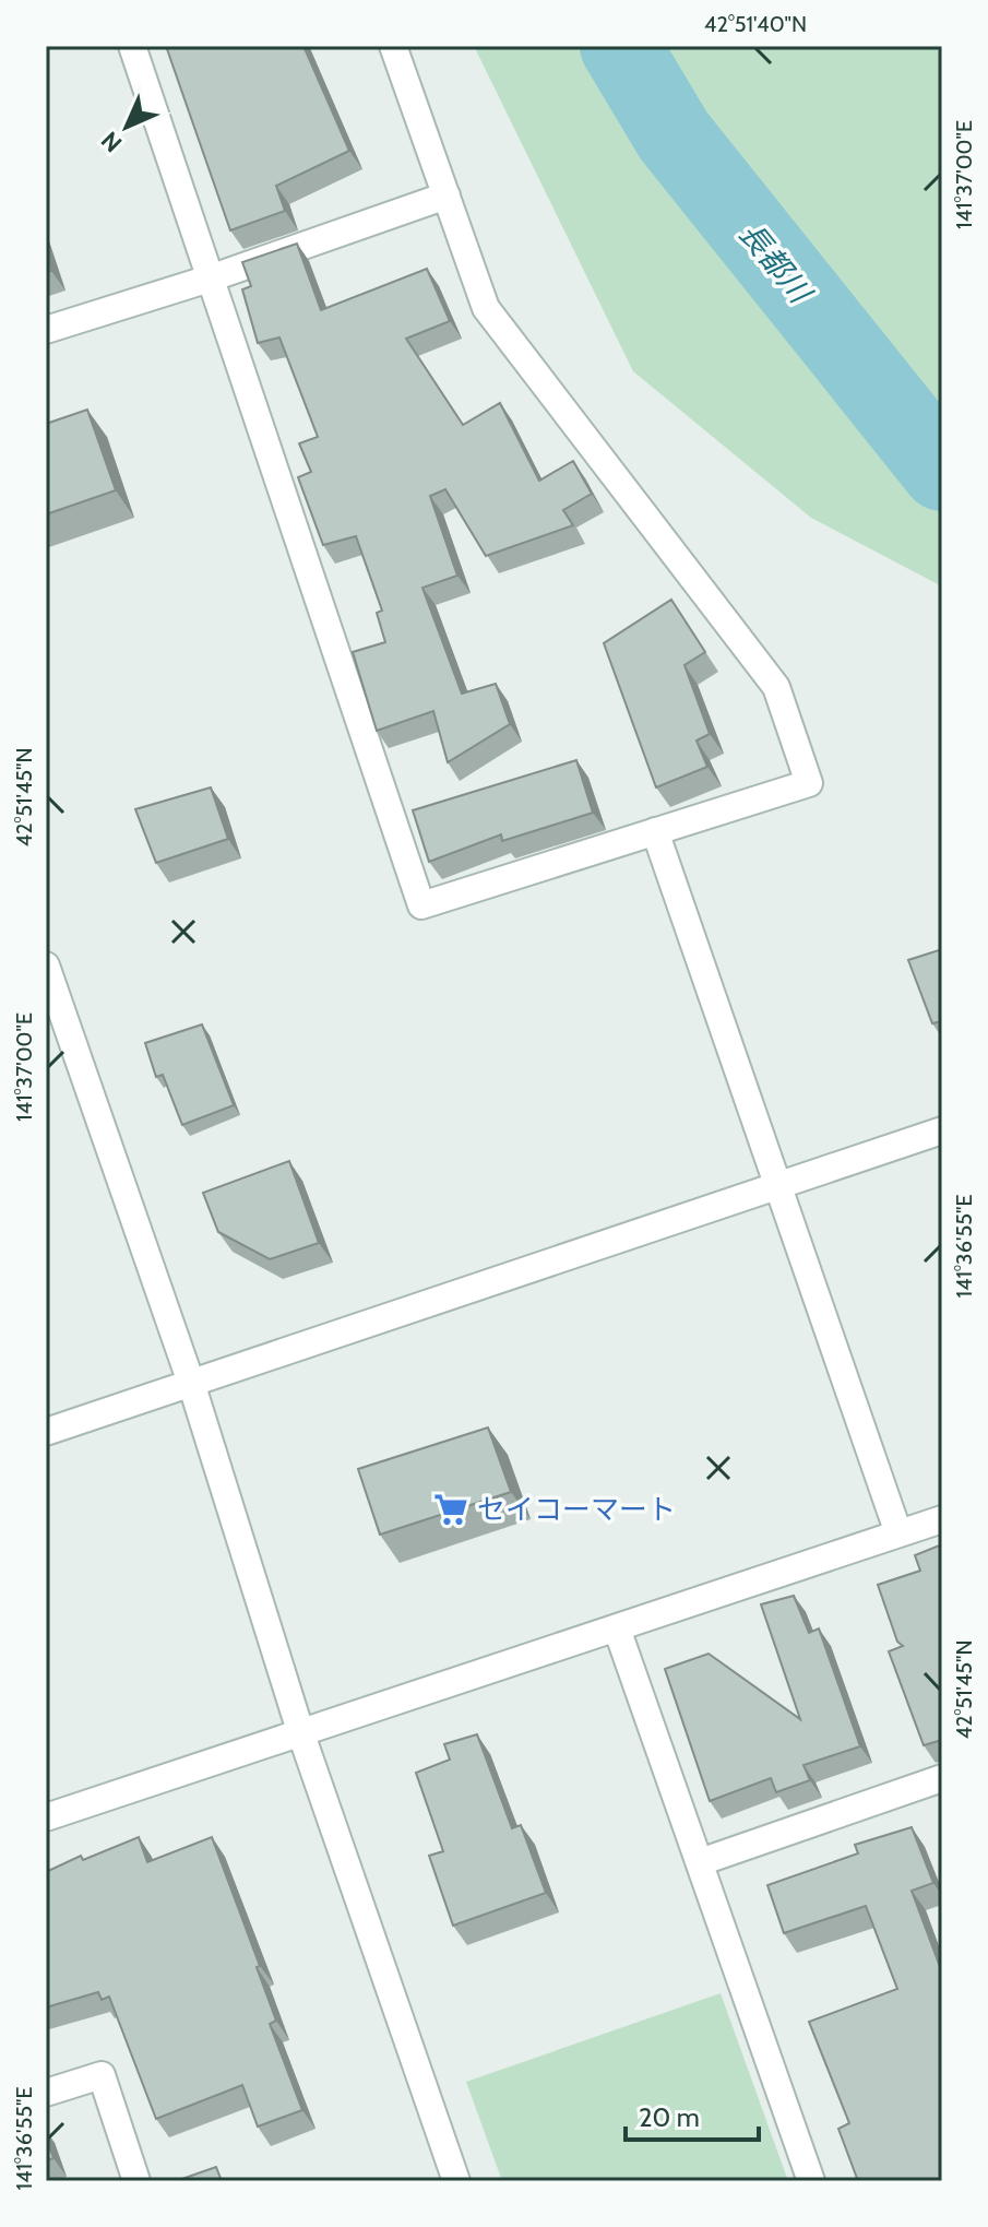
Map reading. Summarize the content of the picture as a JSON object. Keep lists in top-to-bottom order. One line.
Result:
{"water":["長都川"],"places":{"supermarket":["セイコーマート"]},"scale_bar":"20 m","north":"bottom left","coordinates":["42°51'40\"N","141°37'00\"E","42°51'45\"N","141°36'55\"E"]}
